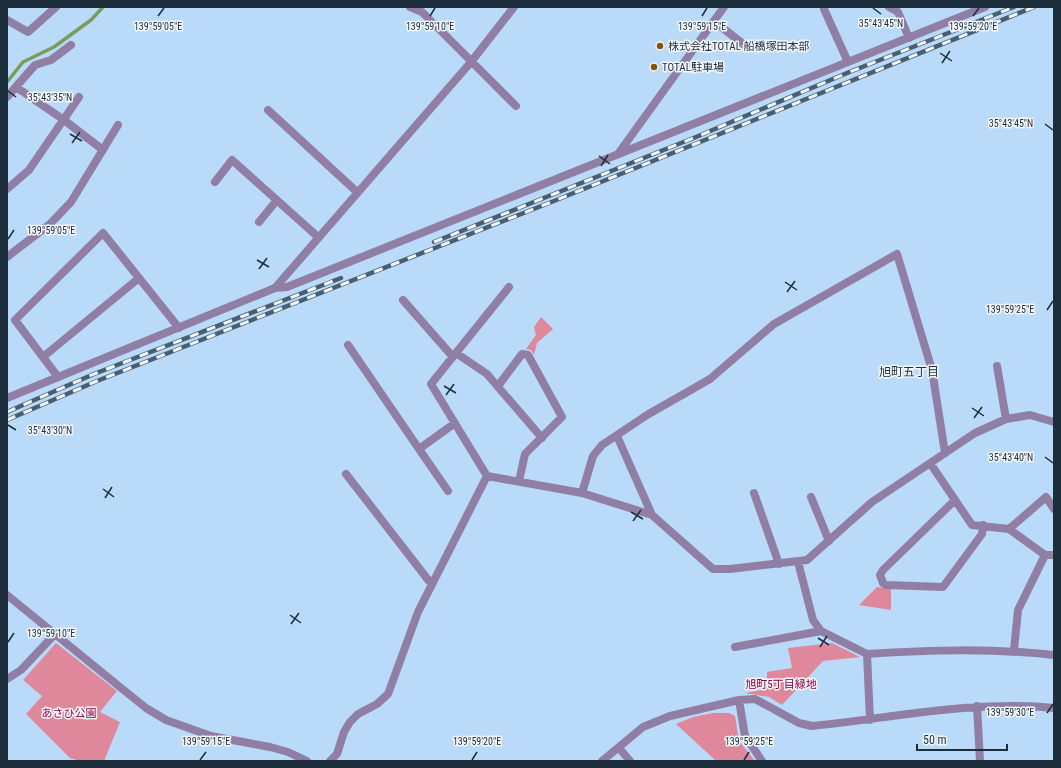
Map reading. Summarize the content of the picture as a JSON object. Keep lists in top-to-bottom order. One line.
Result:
{"districts":["旭町五丁目"],"parks":["旭町5丁目緑地","あさひ公園"],"places":["株式会社TOTAL 船橋塚田本部","TOTAL駐車場"],"scale_bar":"50 m","coordinates":["35°43'45\"N","139°59'05\"E","139°59'10\"E","139°59'15\"E","139°59'20\"E","35°43'35\"N","139°59'25\"E","35°43'30\"N","35°43'40\"N","139°59'30\"E"]}
